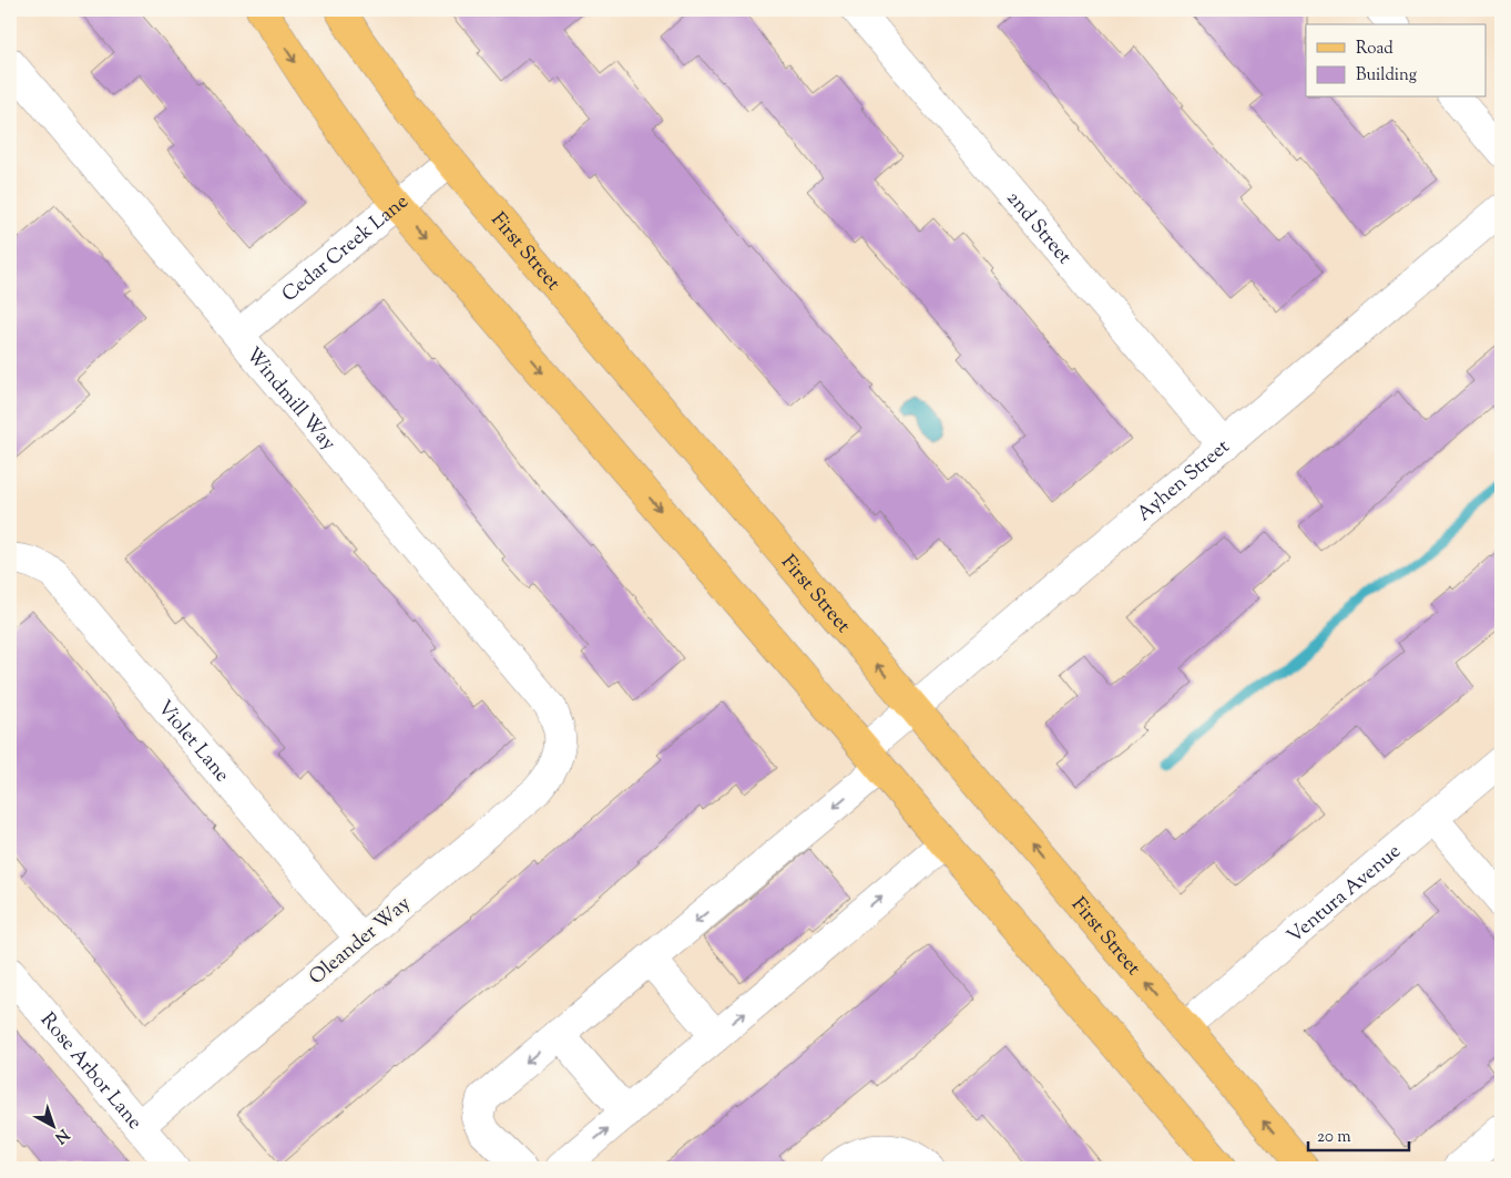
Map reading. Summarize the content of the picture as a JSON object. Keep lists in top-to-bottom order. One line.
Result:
{"streets":{"main road":["First Street"],"street":["2nd Street","Cedar Creek Lane","Windmill Way","Ayhen Street","Violet Lane","Ventura Avenue","Oleander Way","Rose Arbor Lane"]},"crossings":[["2nd Street","Ayhen Street"],["Cedar Creek Lane","First Street"],["Cedar Creek Lane","Windmill Way"],["First Street","Ayhen Street"],["First Street","Ventura Avenue"],["Windmill Way","Oleander Way"],["Violet Lane","Oleander Way"],["Oleander Way","Rose Arbor Lane"]],"legend":["Road","Building"],"scale_bar":"20 m","north":"bottom right"}
